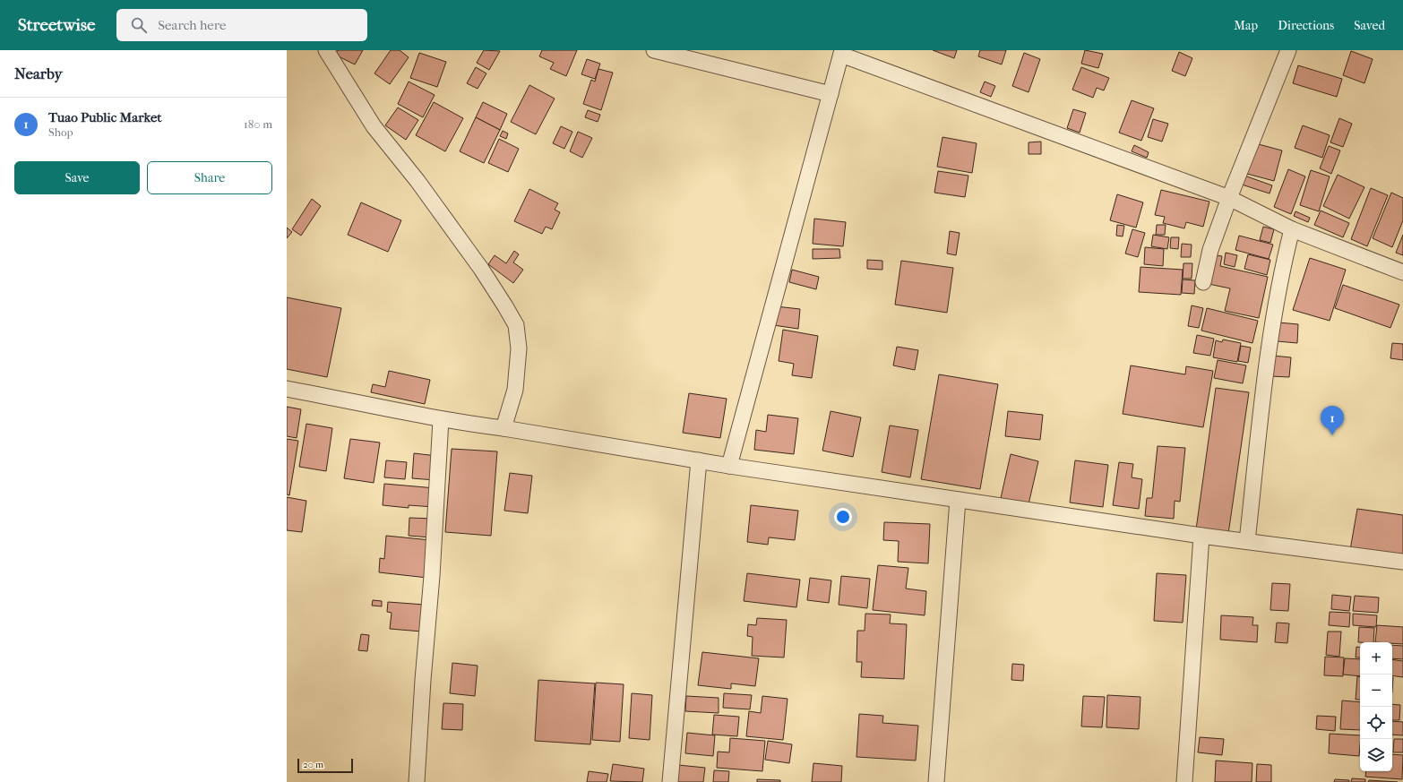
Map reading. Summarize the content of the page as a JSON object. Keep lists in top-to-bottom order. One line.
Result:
{"scale_bar":"20 m","page":{"header":"Streetwise","search":"Search here","nav":["Map","Directions","Saved"],"heading":"Nearby","list":[{"mark":"1","name":"Tuao Public Market","note":"Shop","value":"180 m"}],"buttons":["Save","Share"],"pins":"1","map_buttons":["+","−"],"scale":"20 m"}}
